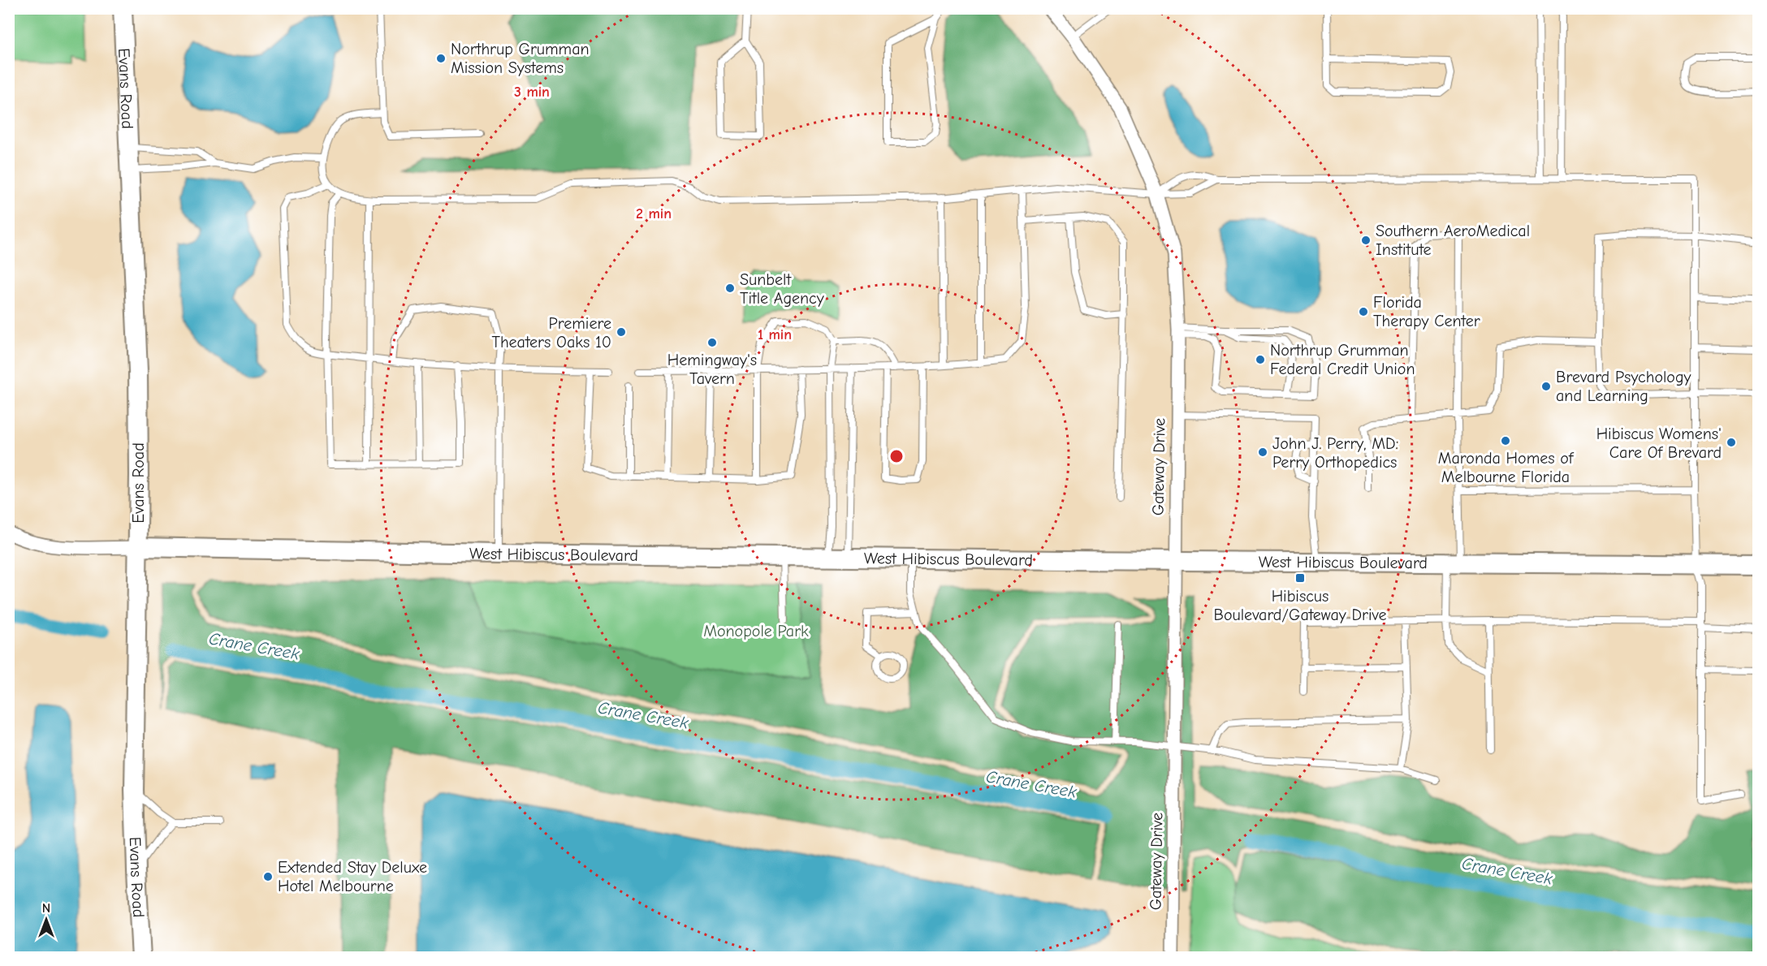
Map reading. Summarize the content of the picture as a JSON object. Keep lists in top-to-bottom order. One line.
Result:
{"streets":{"street":["Evans Road","Gateway Drive","West Hibiscus Boulevard"]},"crossings":[["Evans Road","West Hibiscus Boulevard"],["Gateway Drive","West Hibiscus Boulevard"]],"water":["Crane Creek"],"parks":["Monopole Park"],"places":{"other":["Northrup Grumman Mission Systems","Southern AeroMedical Institute","Sunbelt Title Agency","Florida Therapy Center","Premiere Theaters Oaks 10","Hemingway's Tavern","Northrup Grumman Federal Credit Union","Brevard Psychology and Learning","Maronda Homes of Melbourne Florida","Hibiscus Womens' Care Of Brevard","John J. Perry, MD: Perry Orthopedics","Extended Stay Deluxe Hotel Melbourne"],"transit":["Hibiscus Boulevard/Gateway Drive"]},"north":"top","rings":["3 min","2 min","1 min"]}
